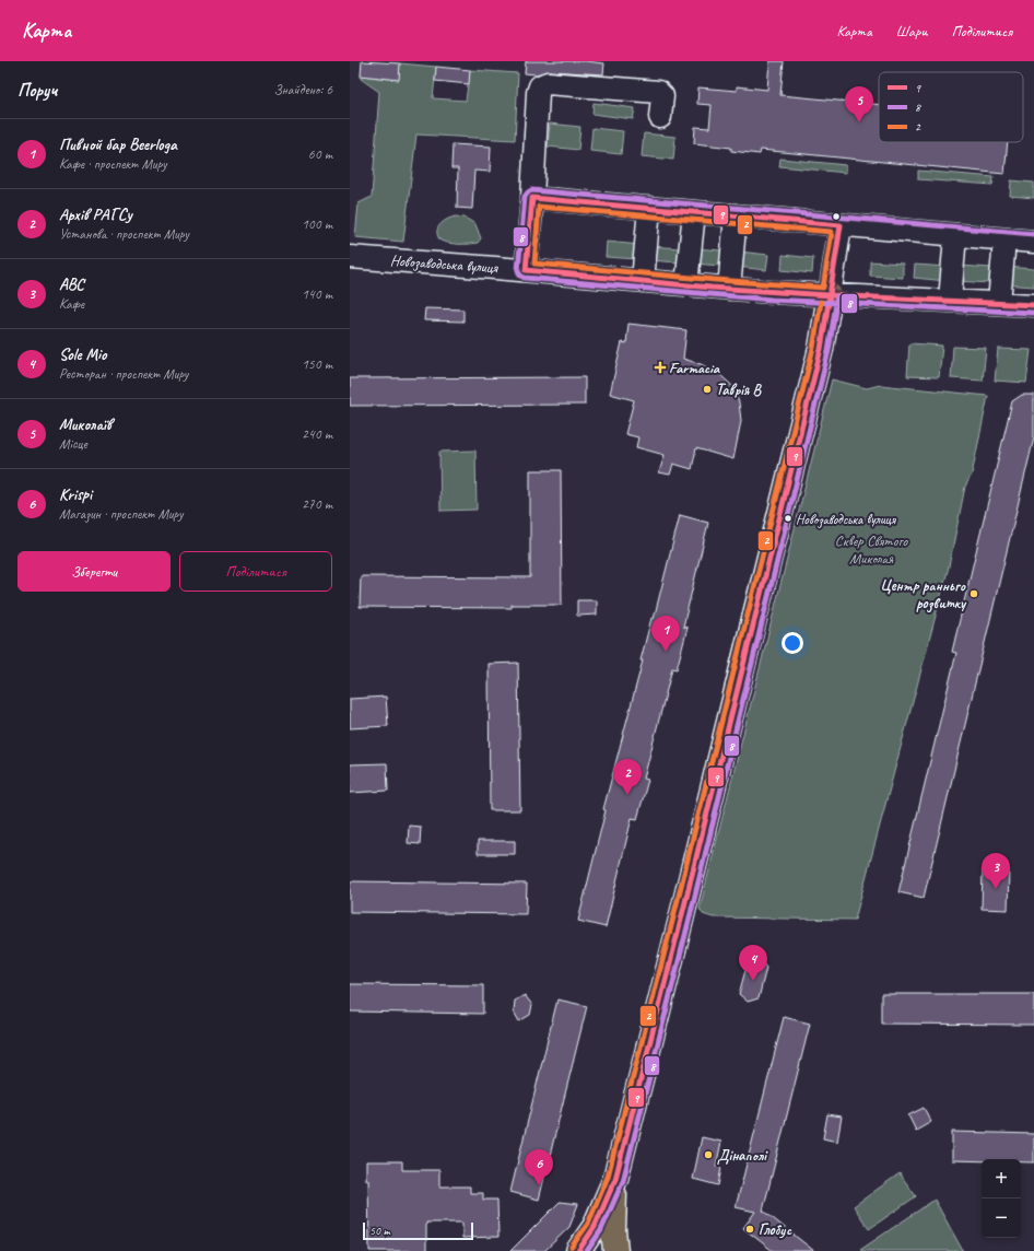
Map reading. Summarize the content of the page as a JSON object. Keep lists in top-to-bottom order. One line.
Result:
{"streets":{"street":["Новозаводська вулиця"]},"parks":["Сквер Святого Миколая"],"places":{"health":["Farmacia"],"other":["Таврія В","Новозаводська вулиця","Центр ранньго розвитку","Дінаполі","Глобус"]},"lines":["transit line 8","transit line 9","transit line 2"],"legend":["9","8","2"],"scale_bar":"50 m","page":{"header":"Карта","nav":["Карта","Шари","Поділитися"],"heading":["Поруч","Знайдено: 6"],"pins":["5","1","2","3","4","6"],"list":[{"mark":"1","name":"Пивной бар Beerloga","note":"Кафе · проспект Миру","value":"60 m"},{"mark":"2","name":"Архів РАГСу","note":"Установа · проспект Миру","value":"100 m"},{"mark":"3","name":"ABC","note":"Кафе","value":"140 m"},{"mark":"4","name":"Sole Mio","note":"Ресторан · проспект Миру","value":"150 m"},{"mark":"5","name":"Миколаїв","note":"Місце","value":"240 m"},{"mark":"6","name":"Krispi","note":"Магазин · проспект Миру","value":"270 m"}],"buttons":["Зберегти","Поділитися"],"map_buttons":["+","−"],"scale":"50 m"}}
